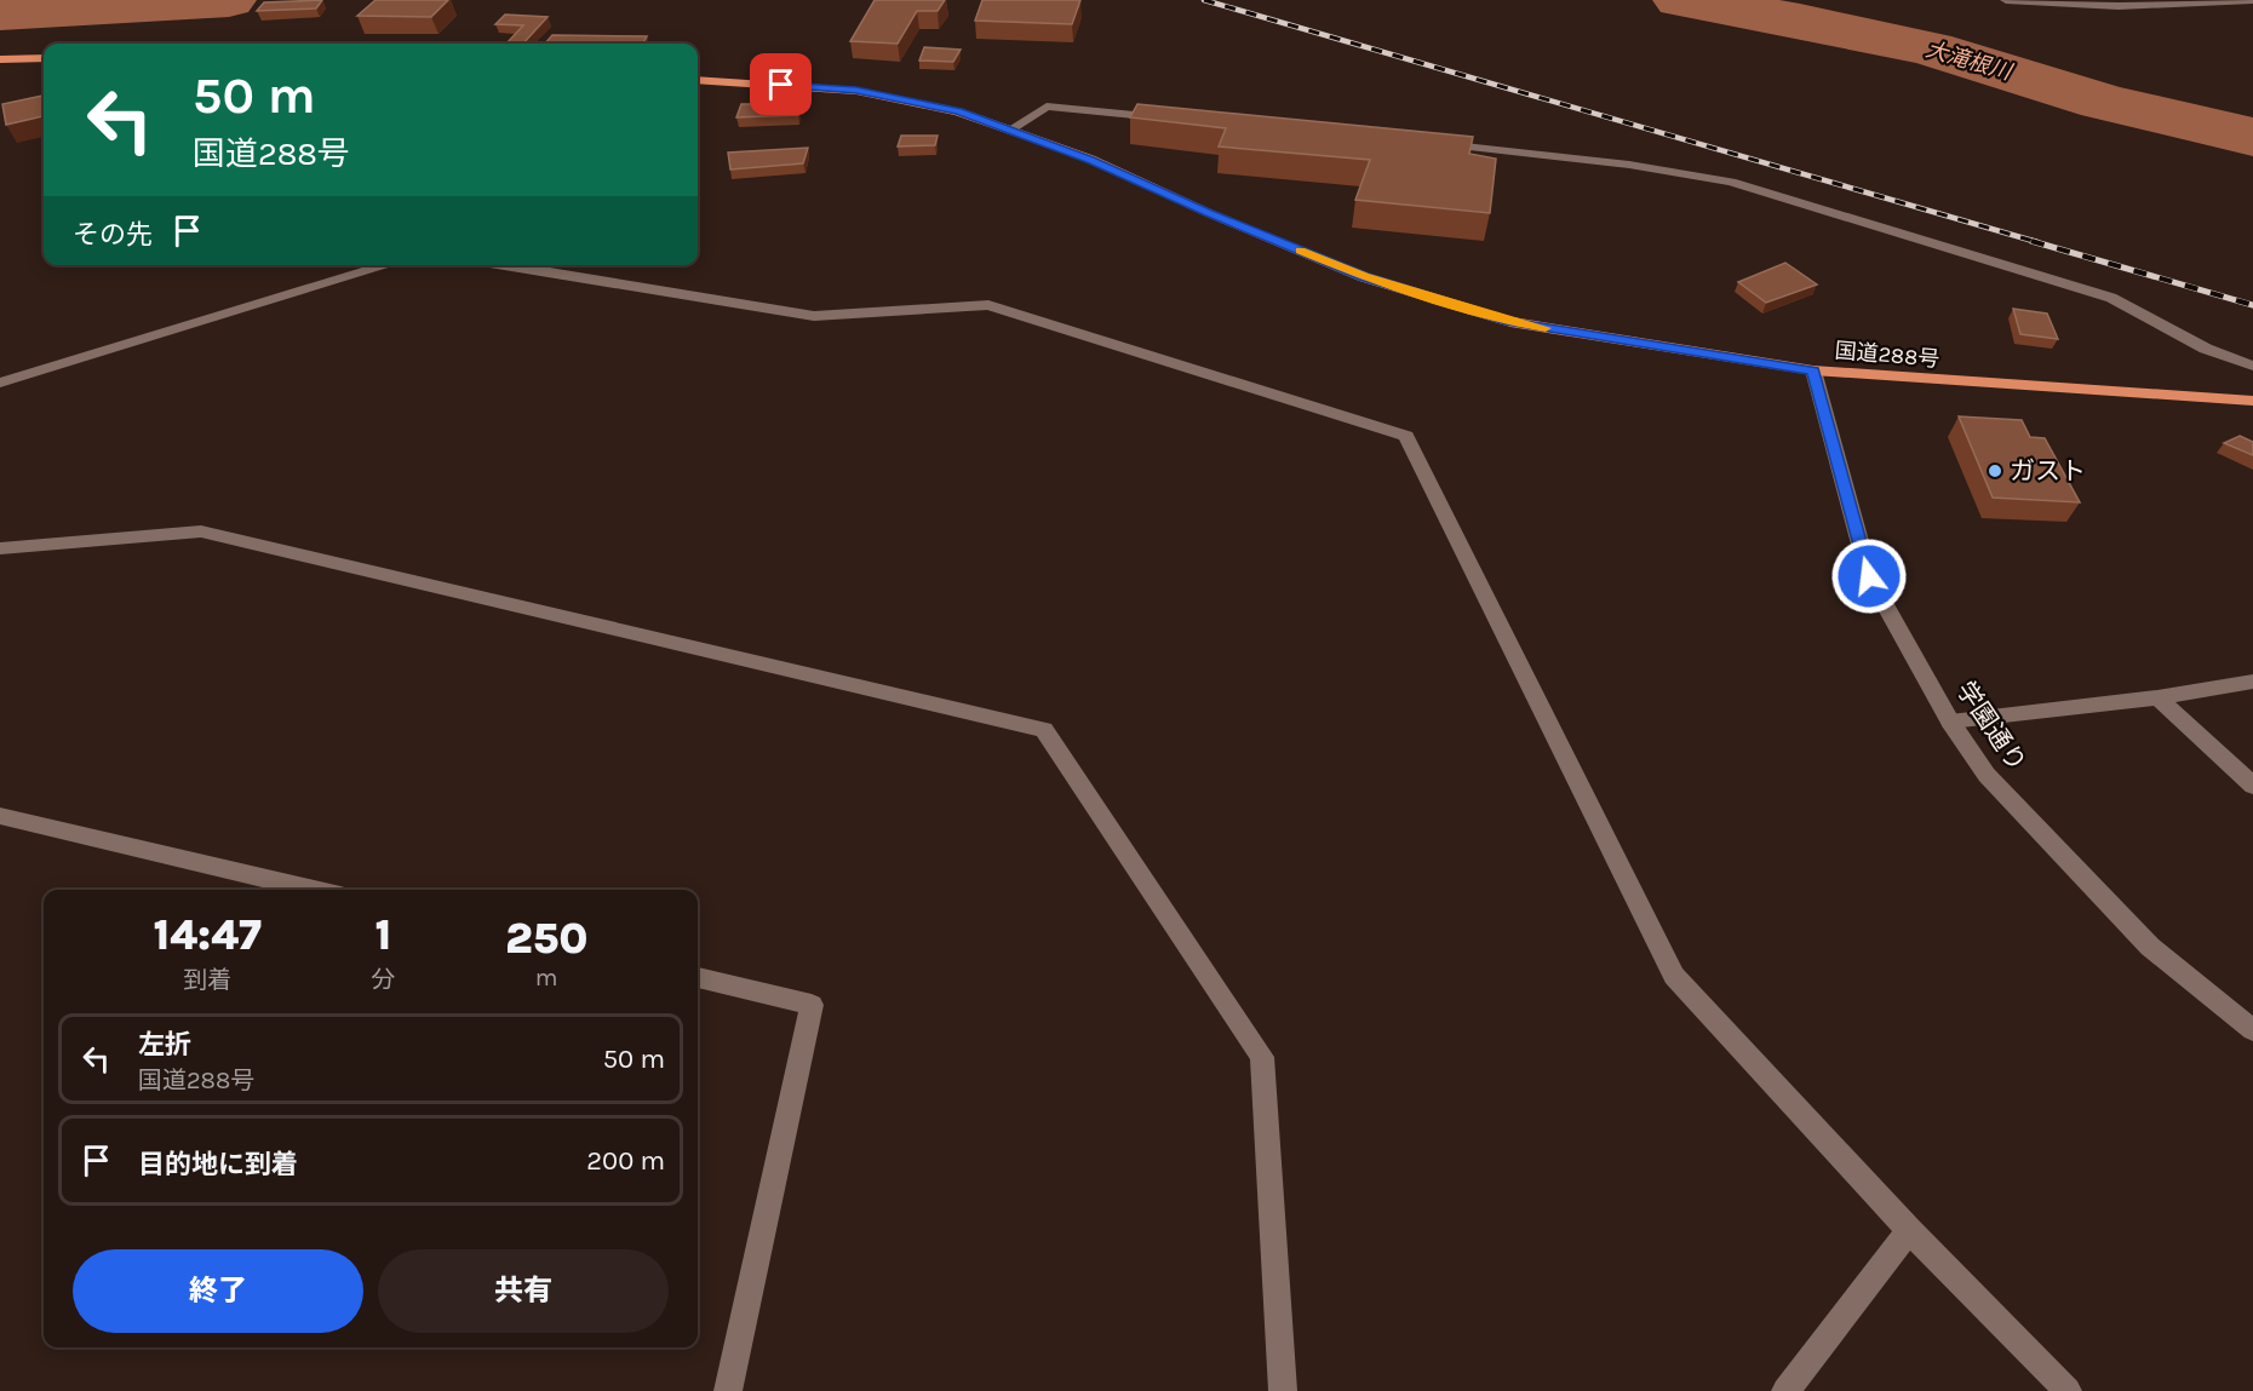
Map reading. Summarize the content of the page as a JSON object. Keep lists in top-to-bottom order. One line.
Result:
{"streets":{"highway":["国道288号"],"street":["学園通り"]},"crossings":[["国道288号","学園通り"]],"water":["大滝根川"],"places":["ガスト"],"page":{"turn":["50 m","国道288号"],"then":"その先","eta":["14:47","到着","1","分","250","m"],"list":[{"name":"左折","note":"国道288号","value":"50 m"},{"name":"目的地に到着","value":"200 m"}],"buttons":["終了","共有"]}}
